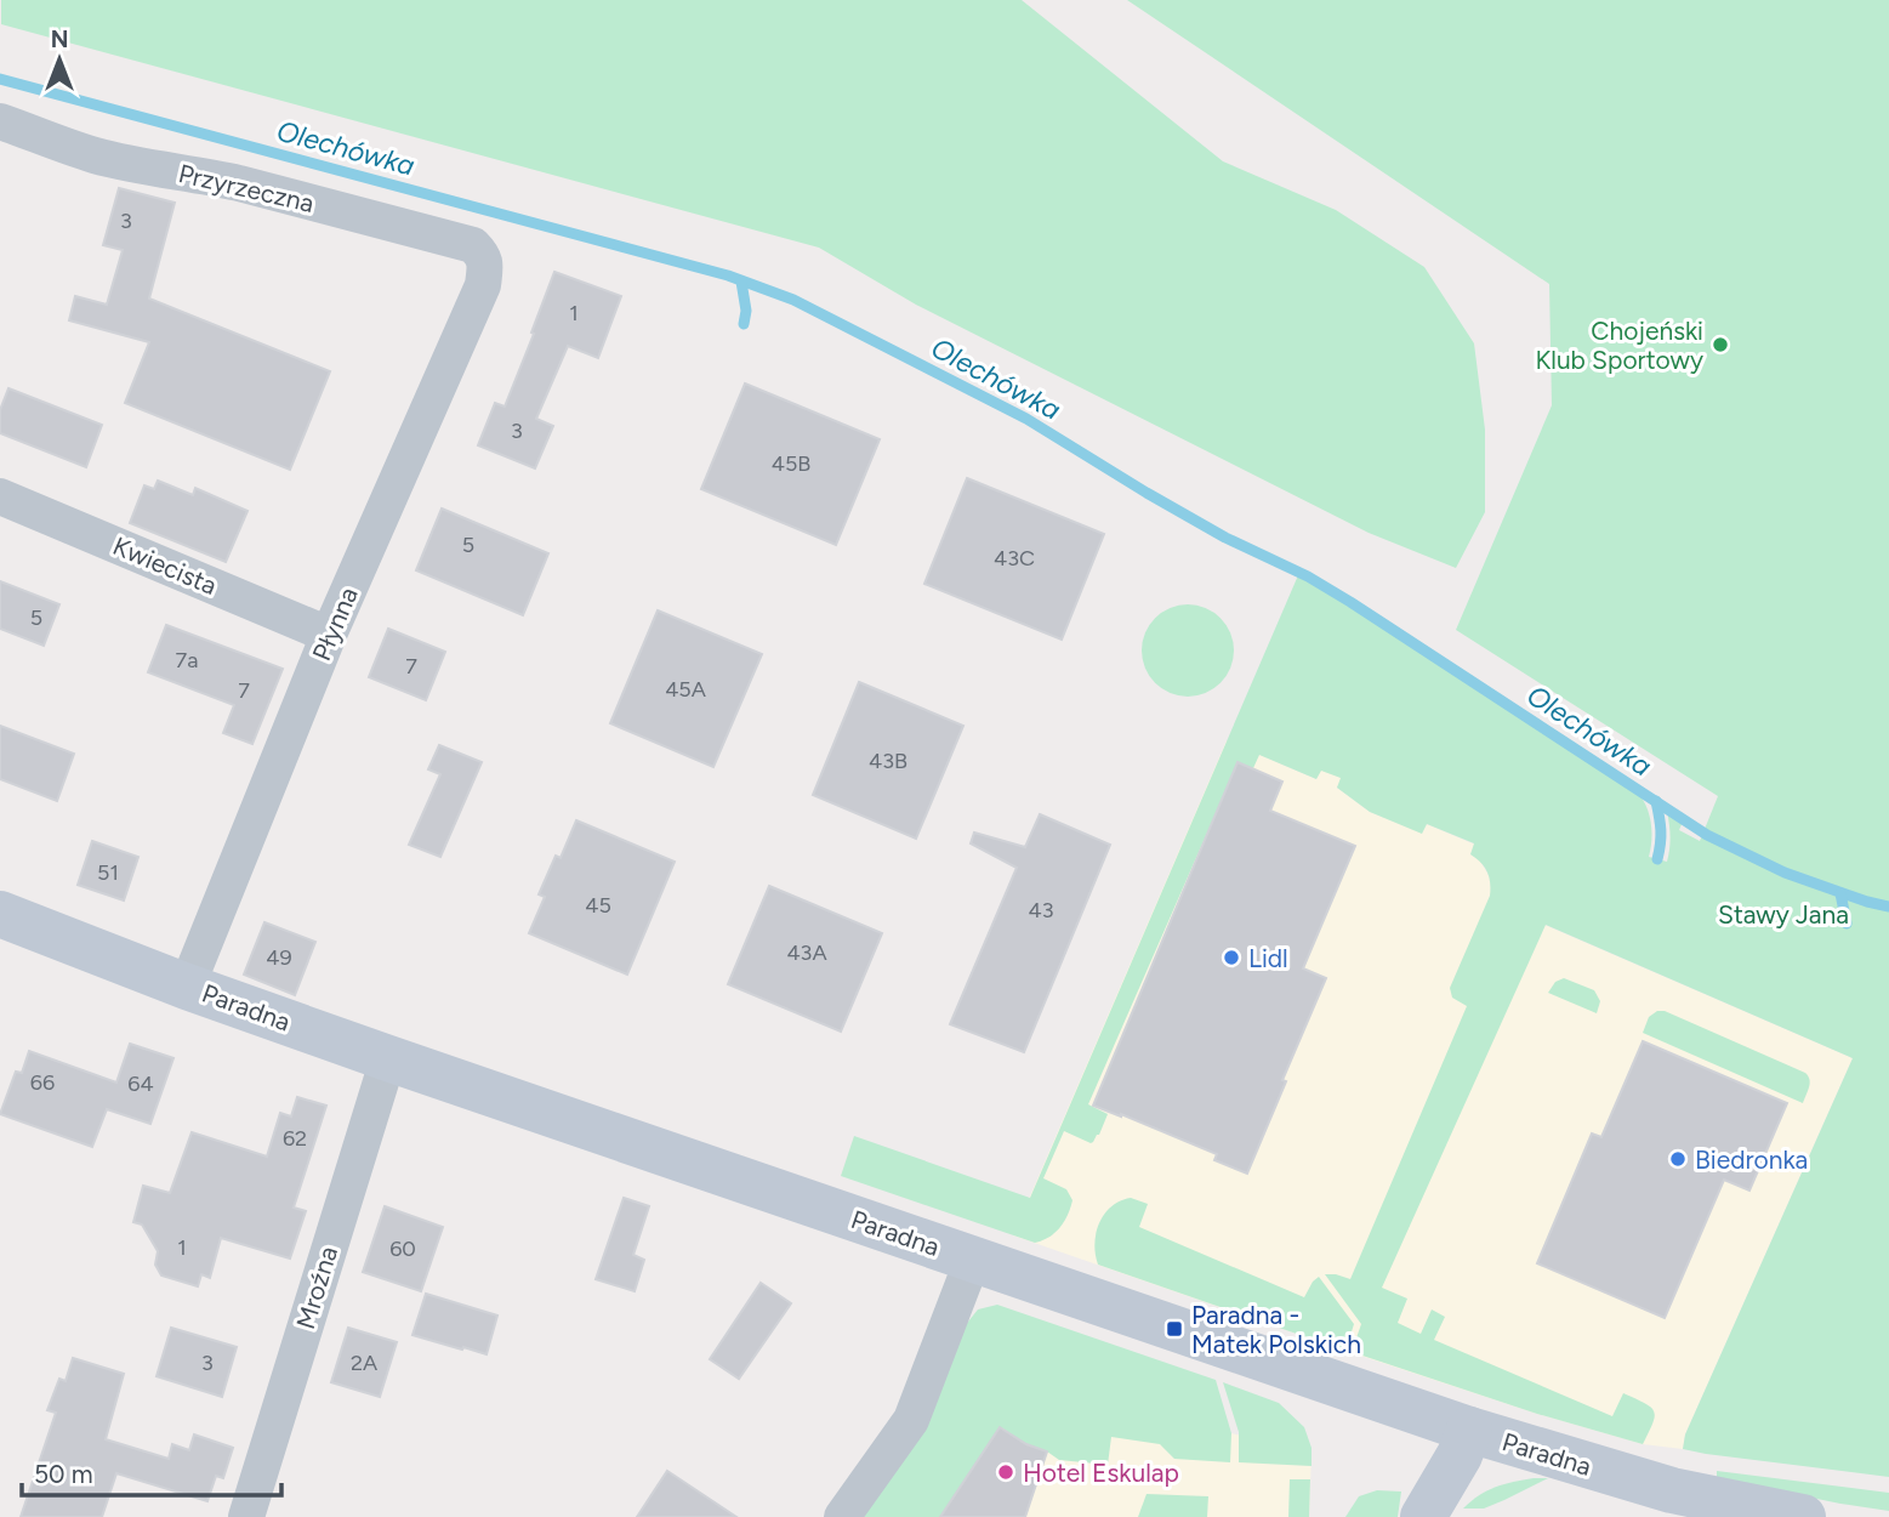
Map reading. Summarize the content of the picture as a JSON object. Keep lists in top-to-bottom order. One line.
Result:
{"streets":{"street":["Przyrzeczna","Kwiecista","Płynna","Paradna","Mroźna"]},"crossings":[["Przyrzeczna","Płynna"],["Kwiecista","Płynna"],["Płynna","Paradna"],["Paradna","Mroźna"]],"water":["Olechówka"],"parks":["Stawy Jana"],"places":{"other":["Chojeński Klub Sportowy","Lidl","Biedronka","Hotel Eskulap"],"transit":["Paradna - Matek Polskich"]},"house_numbers":["3","1","3","45B","5","43C","5","7a","7","45A","7","43B","51","45","43","43A","49","66","64","62","1","60","3","2A"],"scale_bar":"50 m","north":"top"}
